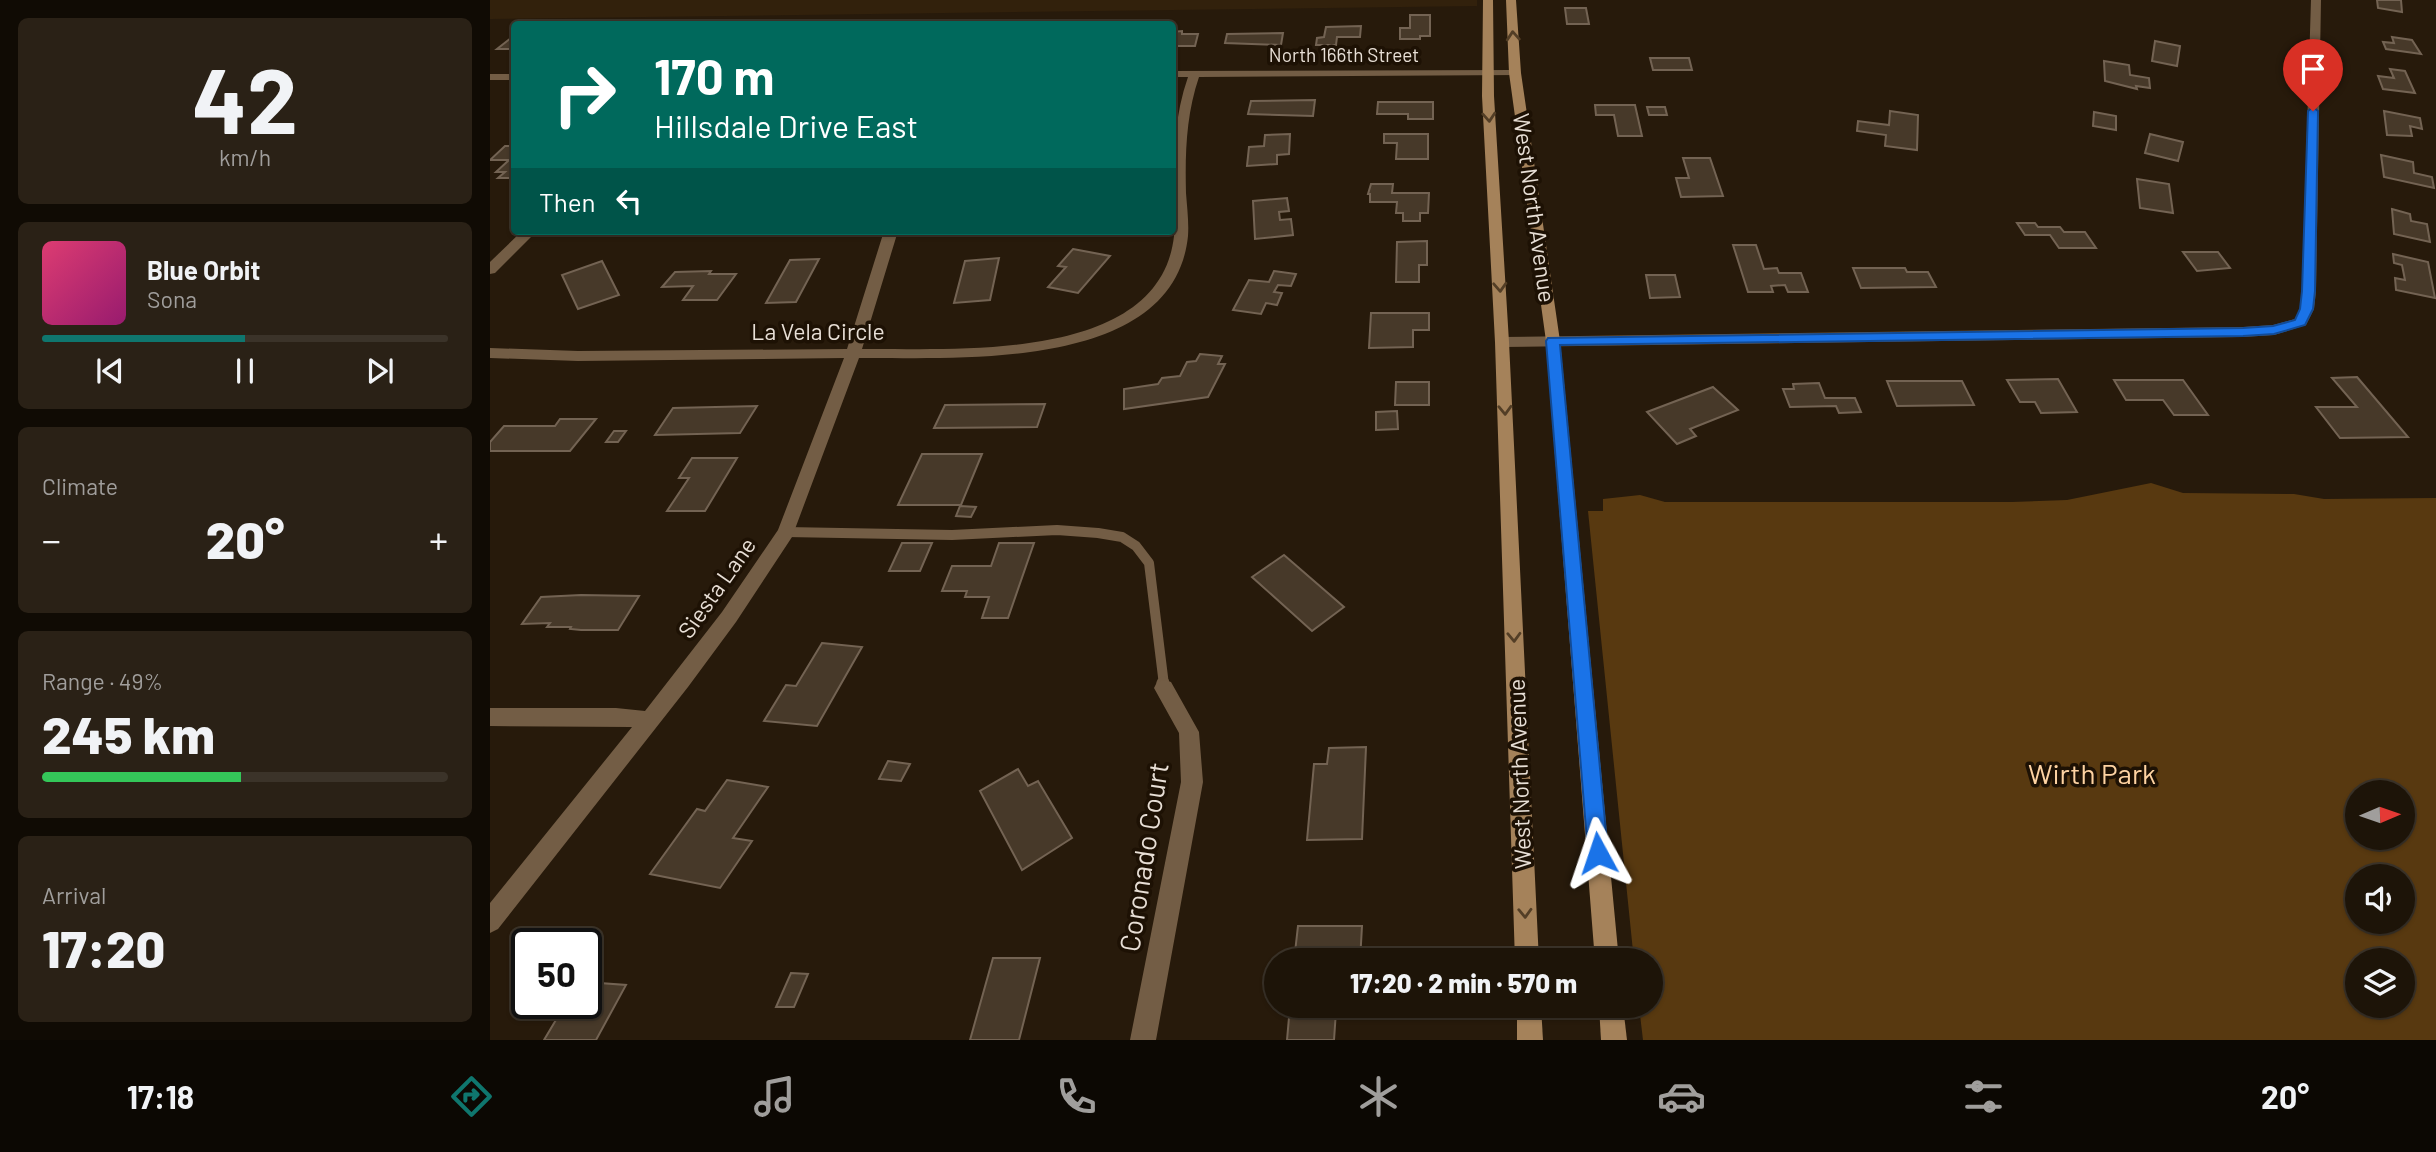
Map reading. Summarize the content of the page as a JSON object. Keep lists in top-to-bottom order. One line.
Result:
{"streets":{"main road":["West North Avenue"],"street":["North 166th Street","La Vela Circle","Siesta Lane","Coronado Court"]},"crossings":[["North 166th Street","West North Avenue"],["North 166th Street","La Vela Circle"],["La Vela Circle","Siesta Lane"]],"parks":["Wirth Park"],"north":"right","page":{"tile":[["42","km/h"],"Climate",["Range · 49%","245 km"],["Arrival","17:20"]],"turn":["170 m","Hillsdale Drive East"],"then":"Then","song":["Blue Orbit","Sona"],"heat":["−","20°","+"],"limit":"50","trip":"17:20 · 2 min · 570 m","tabs":["17:18","20°"]}}
